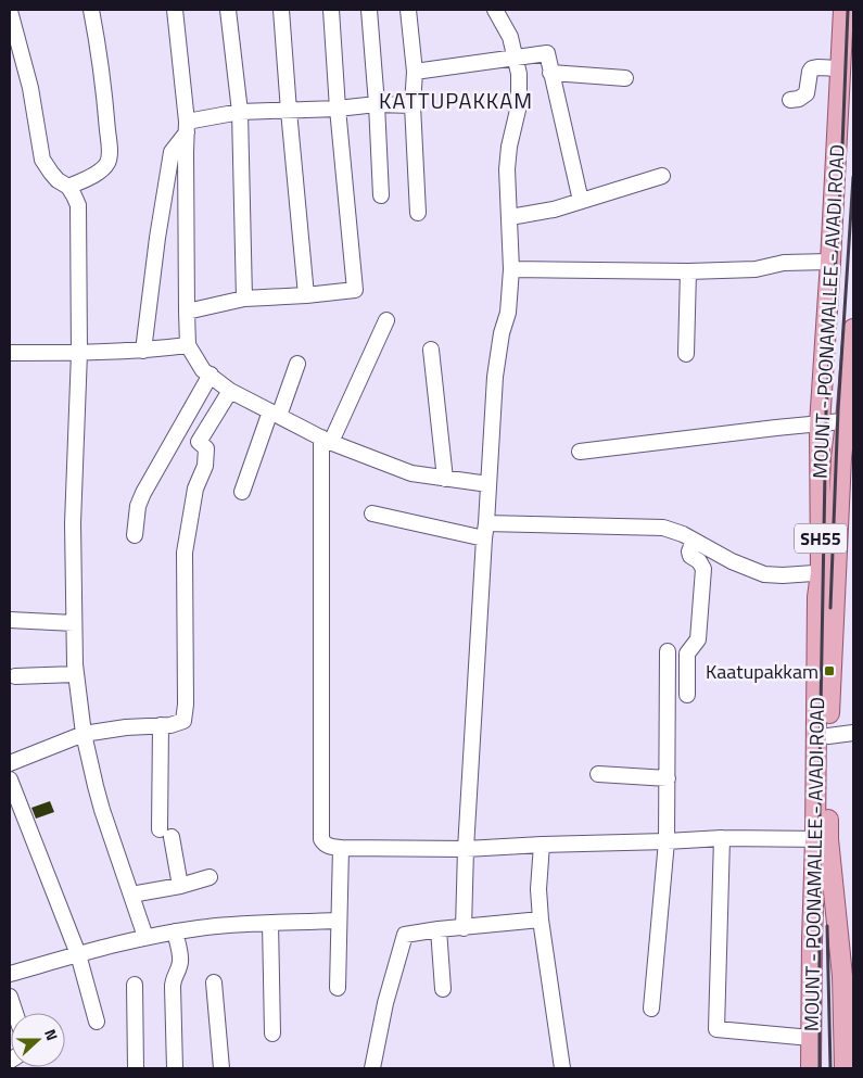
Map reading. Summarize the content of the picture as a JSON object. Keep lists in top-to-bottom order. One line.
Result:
{"streets":{"main road":["MOUNT - POONAMALLEE - AVADI ROAD","SH55"]},"districts":["KATTUPAKKAM"],"places":{"transit":["Kaatupakkam"]},"north":"right"}
